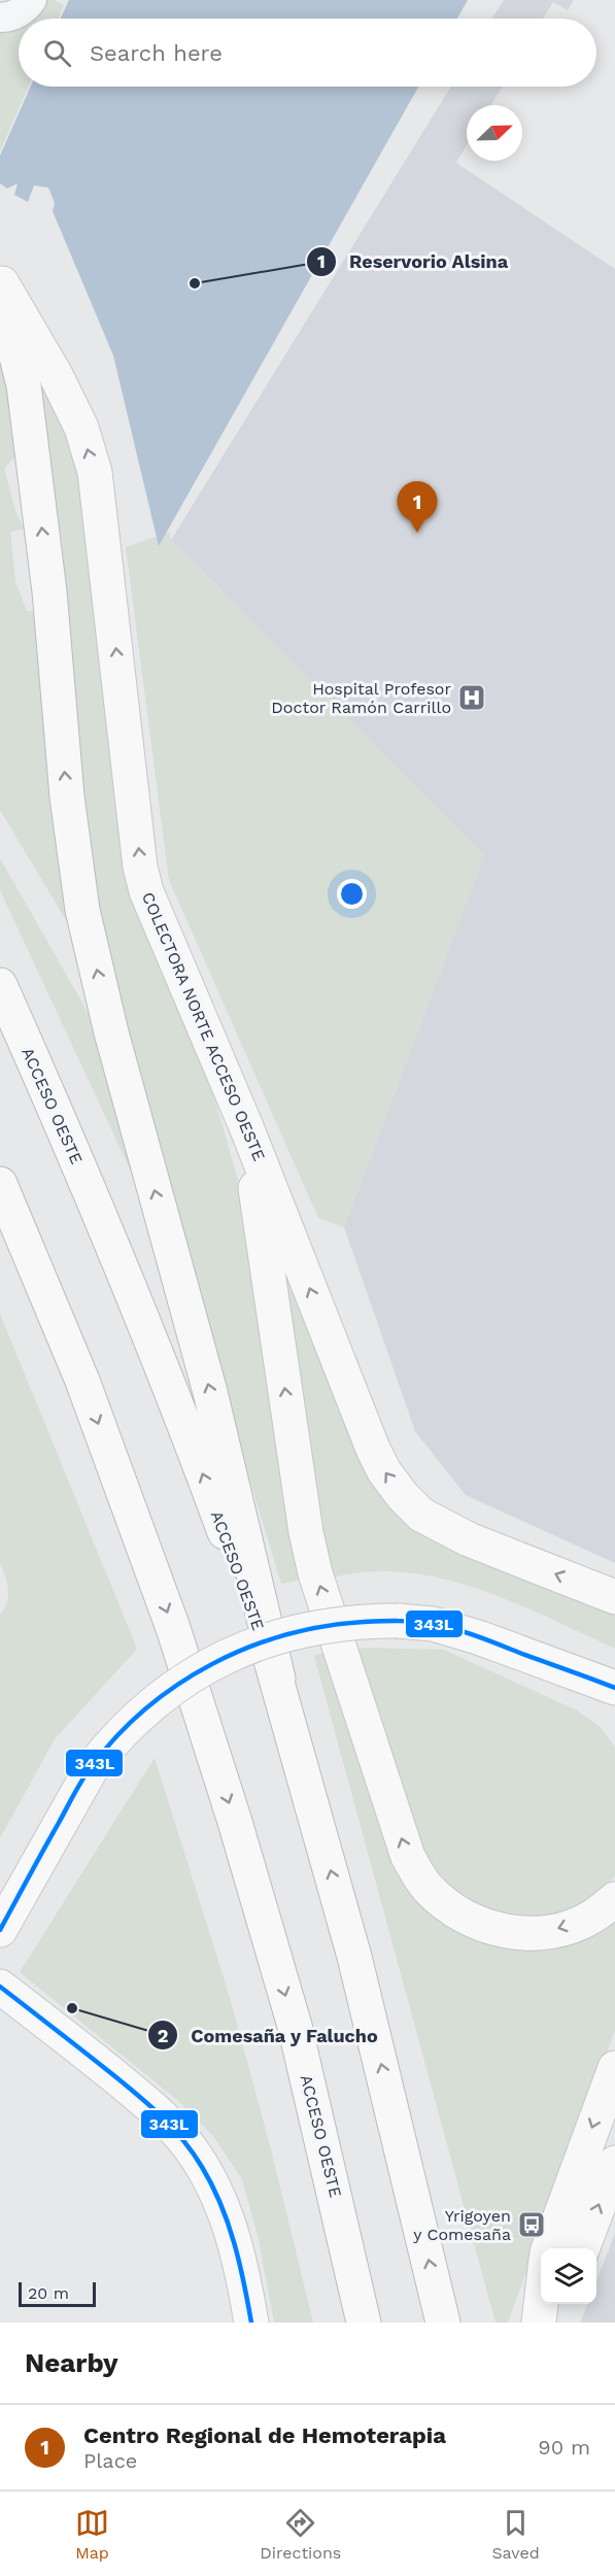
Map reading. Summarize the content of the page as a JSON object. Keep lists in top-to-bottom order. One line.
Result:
{"streets":{"main road":["COLECTORA NORTE ACCESO OESTE","ACCESO OESTE"]},"places":{"other":["Reservorio Alsina","Comesaña y Falucho"],"hospital":["Hospital Profesor Doctor Ramón Carrillo"],"bus stop":["Yrigoyen y Comesaña"]},"lines":["transit line 343L"],"scale_bar":"20 m","north":"top right","page":{"search":"Search here","pins":"1","scale":"20 m","heading":"Nearby","list":[{"mark":"1","name":"Centro Regional de Hemoterapia","note":"Place","value":"90 m"}],"nav":["Map","Directions","Saved"]}}
